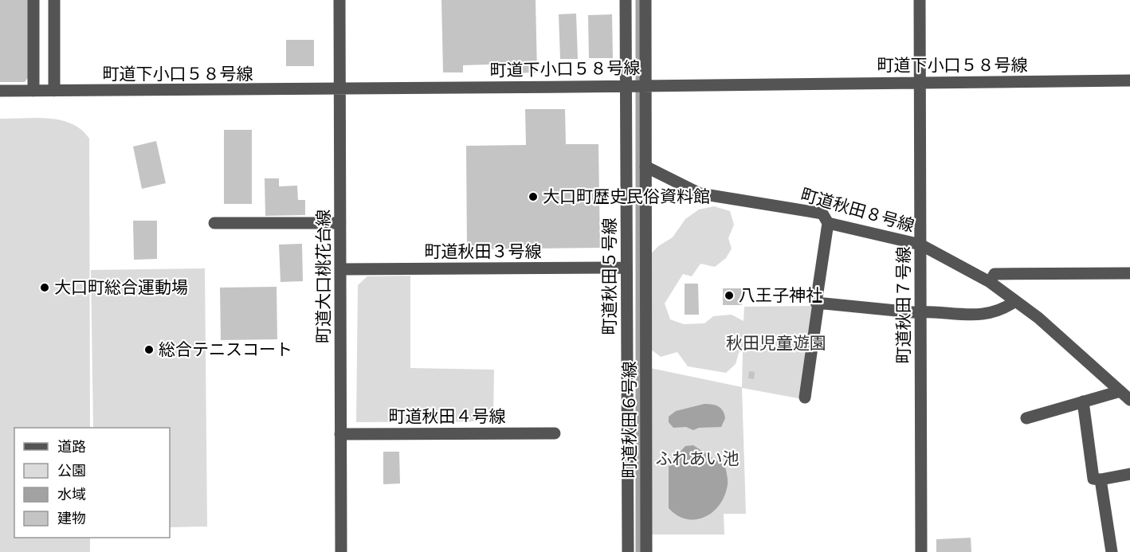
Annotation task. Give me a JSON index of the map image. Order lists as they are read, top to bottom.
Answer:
{
  "streets": {
    "street": [
      "町道下小口５８号線",
      "町道秋田８号線",
      "町道秋田３号線",
      "町道大口桃花台線",
      "町道秋田５号線",
      "町道秋田７号線",
      "町道秋田４号線",
      "町道秋田６号線"
    ]
  },
  "crossings": [
    ["町道下小口５８号線", "町道大口桃花台線"],
    ["町道下小口５８号線", "町道秋田５号線"],
    ["町道下小口５８号線", "町道秋田７号線"],
    ["町道下小口５８号線", "町道秋田６号線"],
    ["町道秋田８号線", "町道秋田７号線"],
    ["町道秋田８号線", "町道秋田６号線"],
    ["町道秋田３号線", "町道大口桃花台線"],
    ["町道秋田３号線", "町道秋田５号線"],
    ["町道大口桃花台線", "町道秋田４号線"]
  ],
  "parks": ["秋田児童遊園", "ふれあい池"],
  "places": [
    "大口町歴史民俗資料館",
    "大口町総合運動場",
    "八王子神社",
    "総合テニスコート"
  ],
  "legend": [
    "道路",
    "公園",
    "水域",
    "建物"
  ]
}
